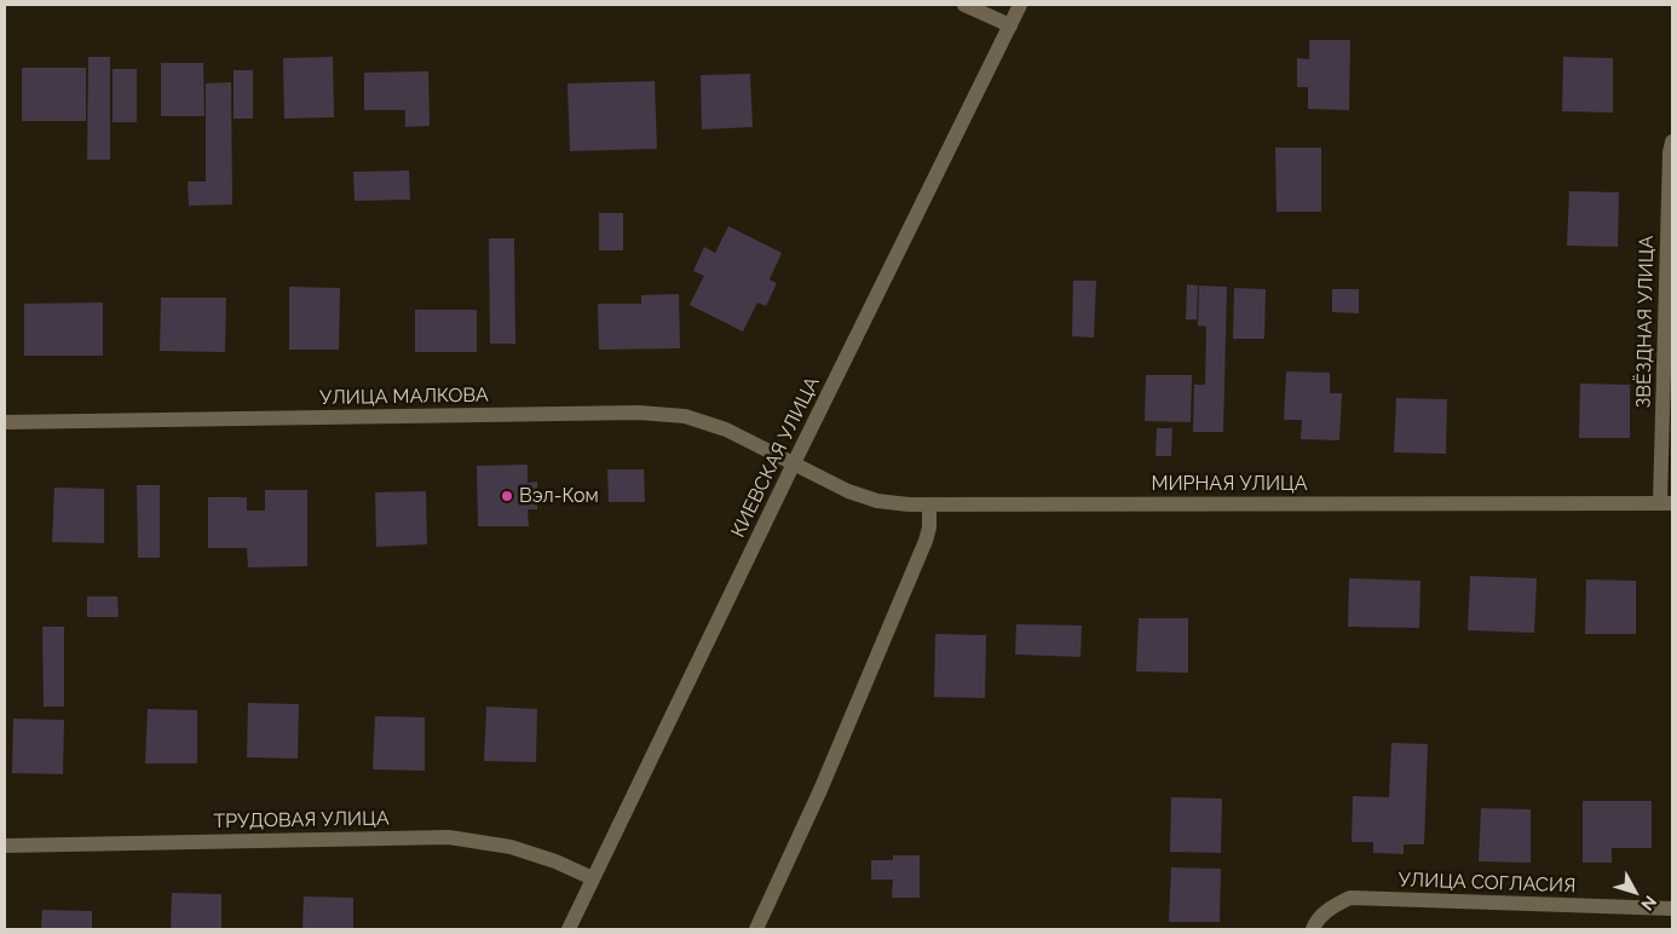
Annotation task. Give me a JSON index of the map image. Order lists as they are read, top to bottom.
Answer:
{
  "streets": {
    "street": [
      "ЗВЁЗДНАЯ УЛИЦА",
      "УЛИЦА МАЛКОВА",
      "КИЕВСКАЯ УЛИЦА",
      "МИРНАЯ УЛИЦА",
      "ТРУДОВАЯ УЛИЦА",
      "УЛИЦА СОГЛАСИЯ"
    ]
  },
  "crossings": [
    ["ЗВЁЗДНАЯ УЛИЦА", "МИРНАЯ УЛИЦА"],
    ["УЛИЦА МАЛКОВА", "КИЕВСКАЯ УЛИЦА"],
    ["УЛИЦА МАЛКОВА", "МИРНАЯ УЛИЦА"],
    ["КИЕВСКАЯ УЛИЦА", "МИРНАЯ УЛИЦА"],
    ["КИЕВСКАЯ УЛИЦА", "ТРУДОВАЯ УЛИЦА"]
  ],
  "places": ["Вэл-Ком"],
  "north": "bottom right"
}
